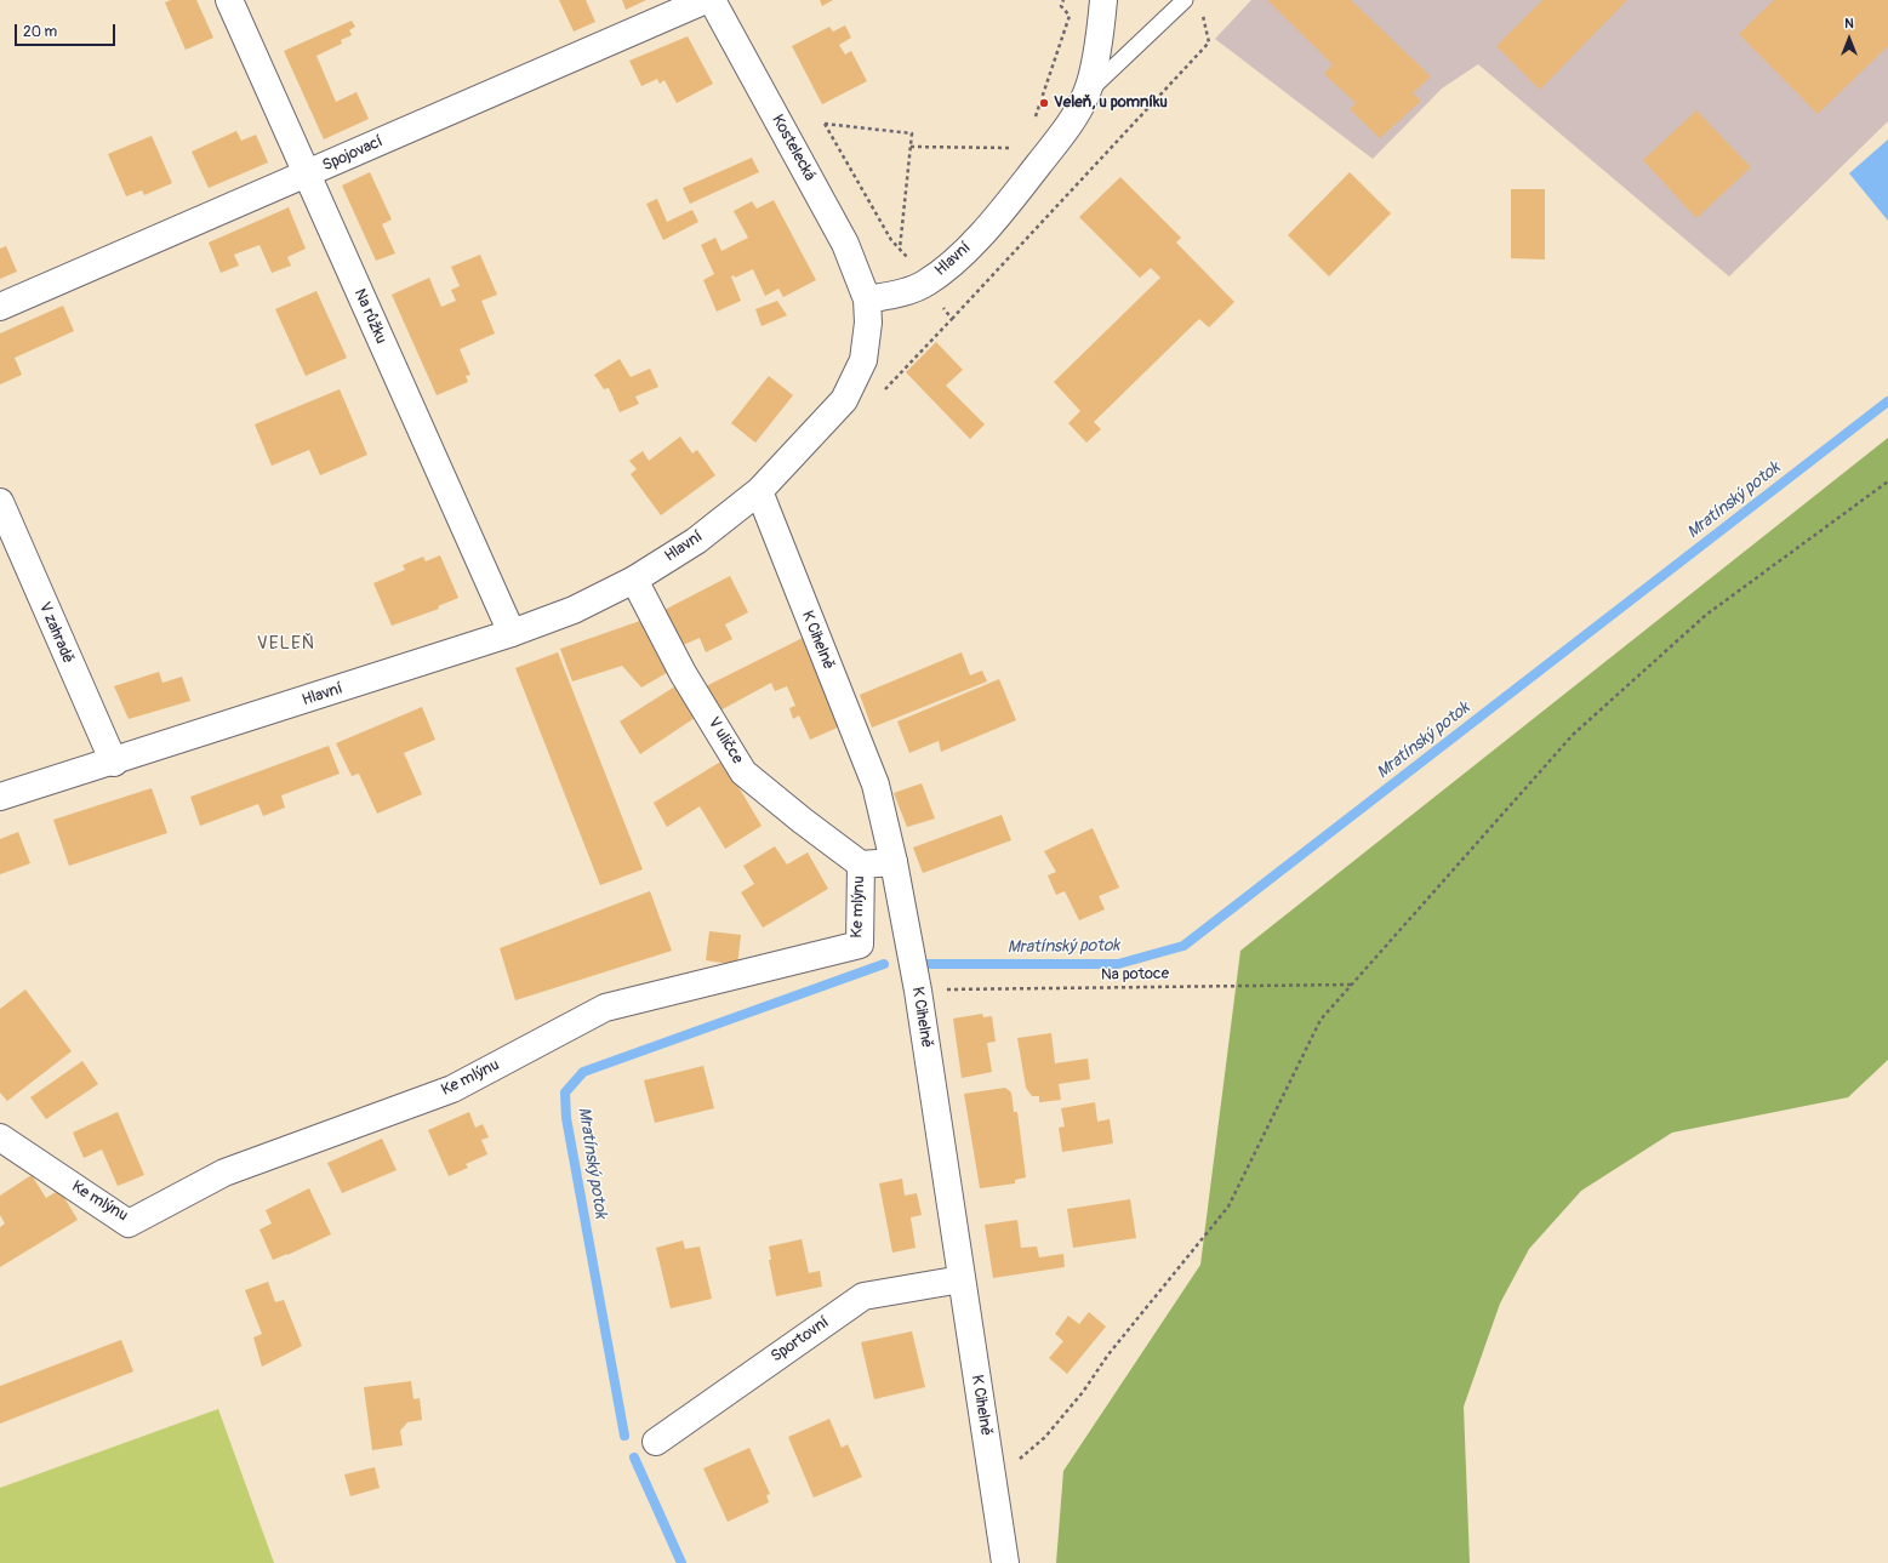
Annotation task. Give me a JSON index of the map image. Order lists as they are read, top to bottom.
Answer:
{
  "streets": {
    "street": [
      "Kostelecká",
      "Spojovací",
      "Hlavní",
      "Na růžku",
      "V zahradě",
      "K Cihelně",
      "V uličce",
      "Ke mlýnu",
      "Sportovní"
    ],
    "path": ["Na potoce"]
  },
  "crossings": [
    ["Kostelecká", "Hlavní"],
    ["Spojovací", "Na růžku"],
    ["Hlavní", "Na růžku"],
    ["Hlavní", "V zahradě"],
    ["Hlavní", "K Cihelně"],
    ["Hlavní", "V uličce"],
    ["K Cihelně", "Ke mlýnu"],
    ["K Cihelně", "Na potoce"],
    ["K Cihelně", "Sportovní"],
    ["V uličce", "Ke mlýnu"]
  ],
  "districts": ["VELEŇ"],
  "water": ["Mratínský potok"],
  "places": ["Veleň, u pomníku"],
  "scale_bar": "20 m",
  "north": "top"
}
